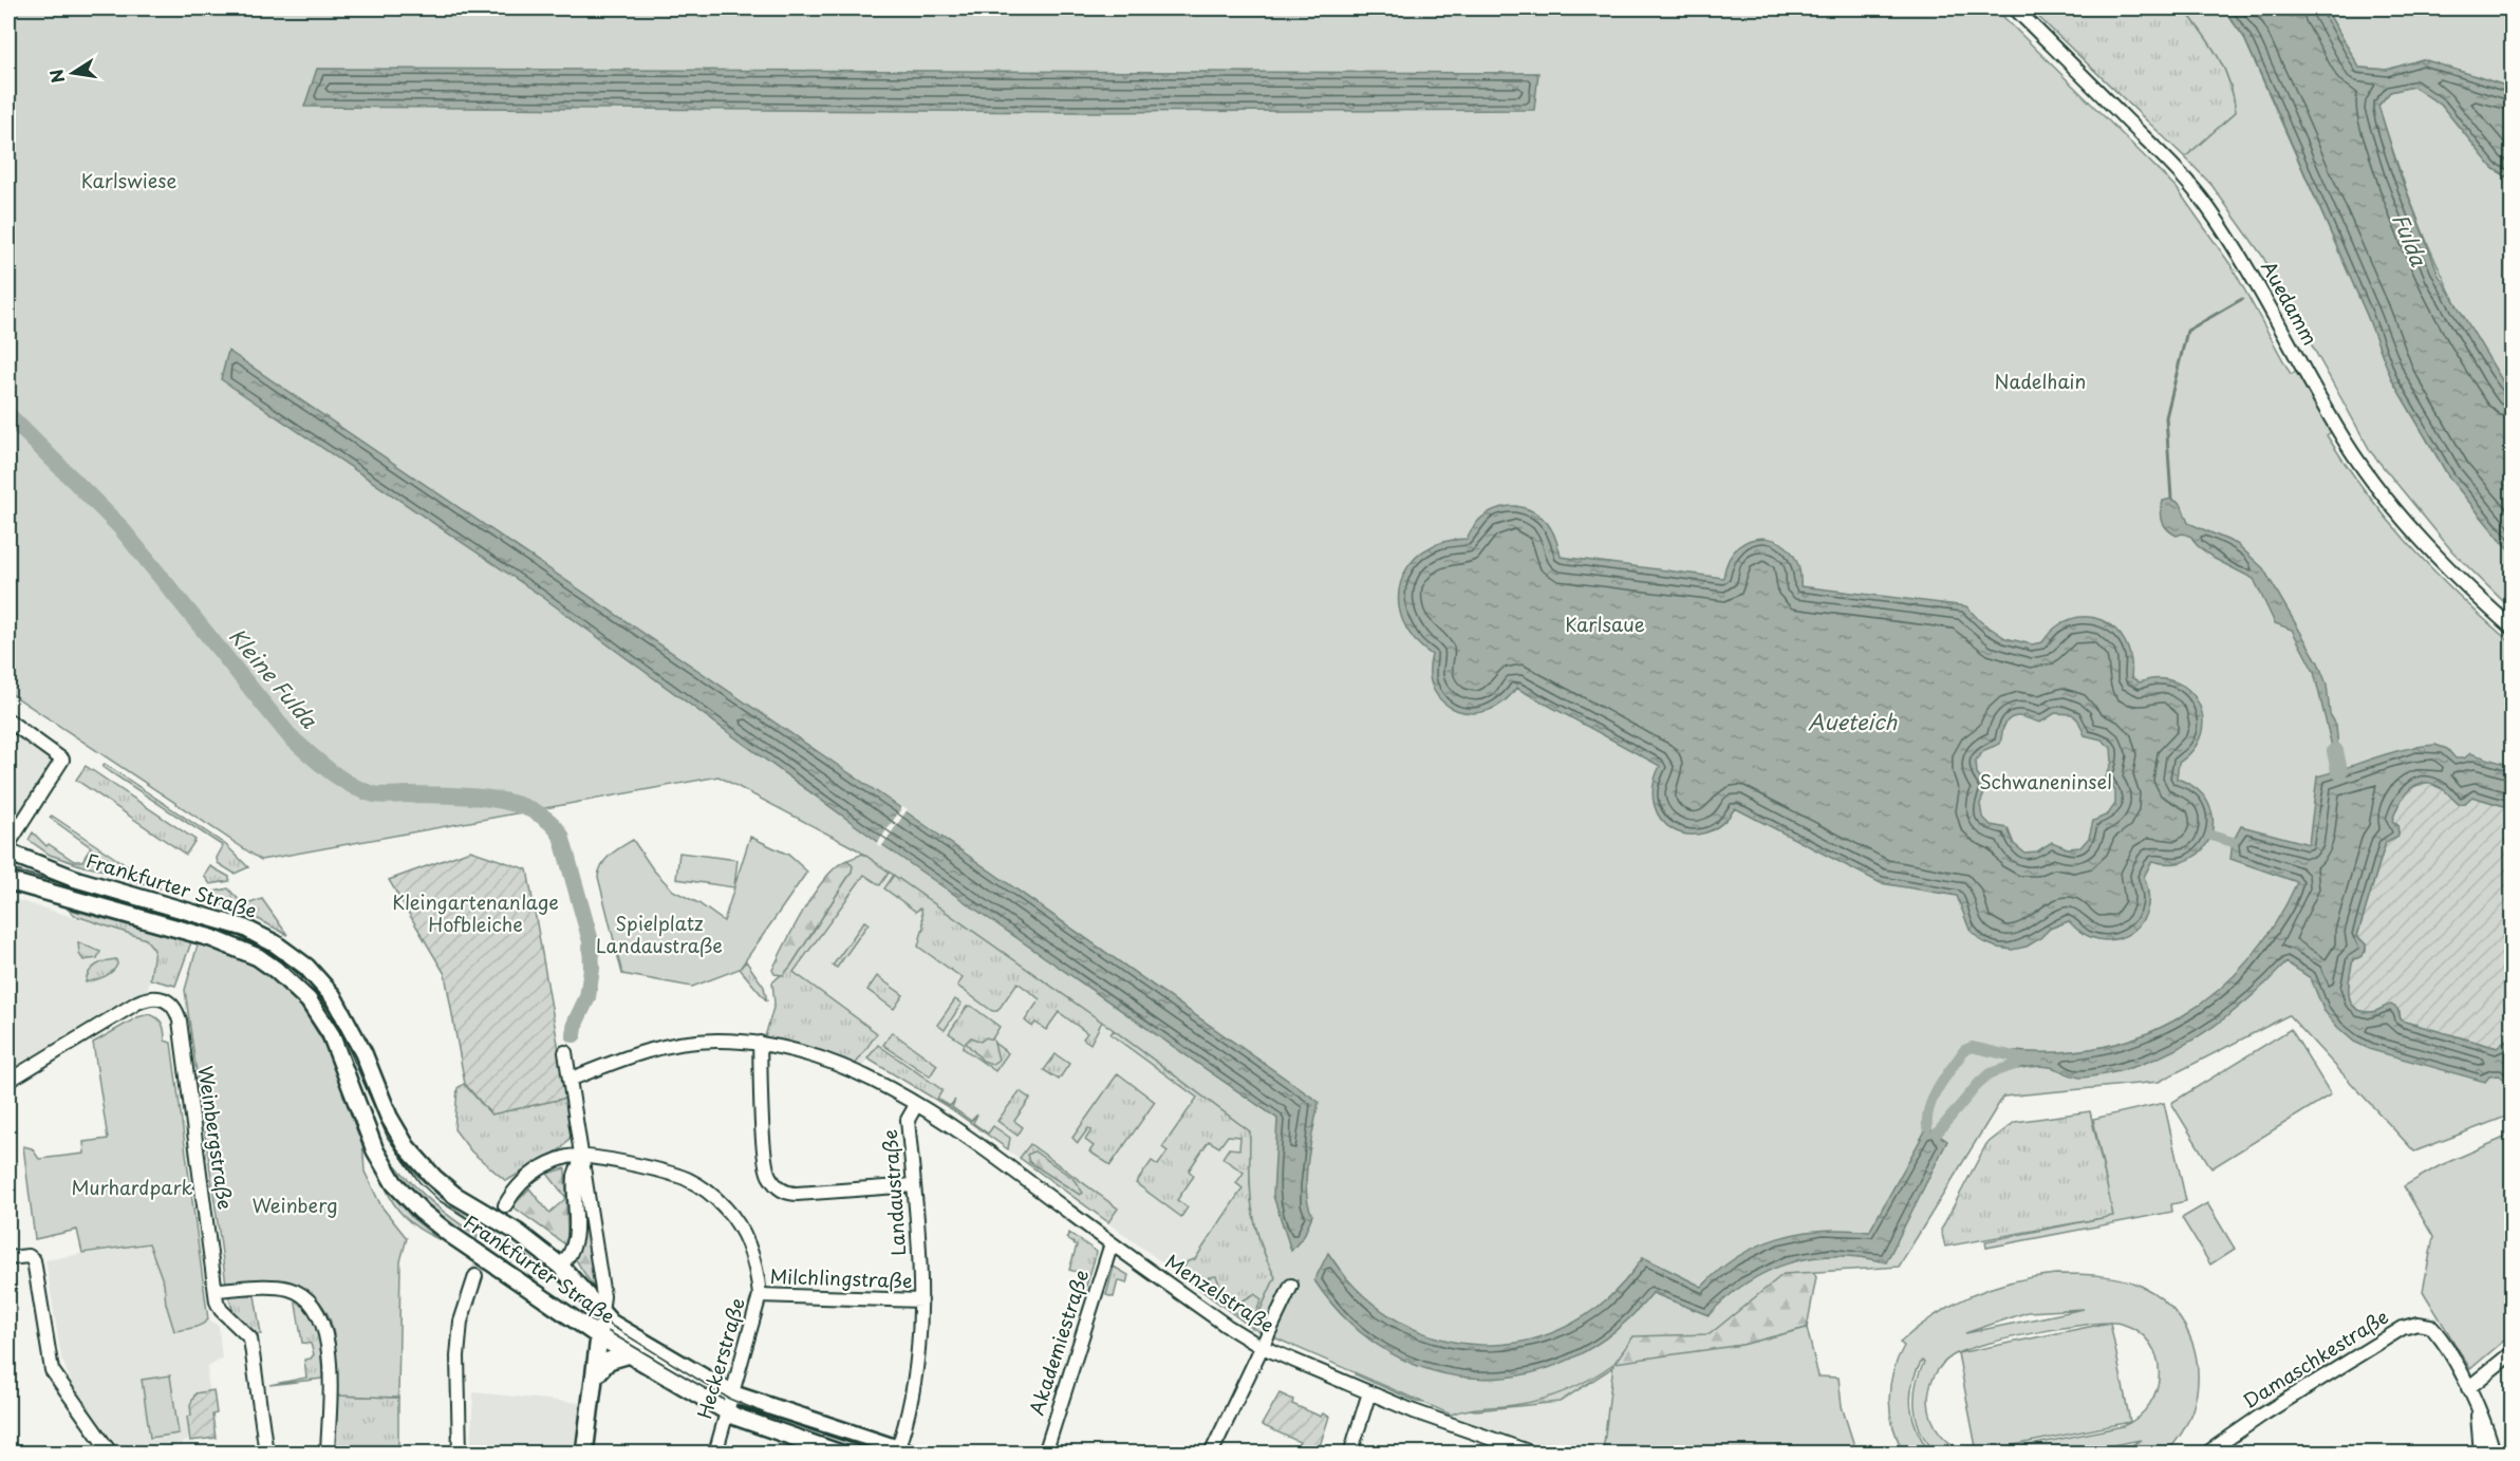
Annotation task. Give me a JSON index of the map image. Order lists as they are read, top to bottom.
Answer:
{
  "streets": {
    "main road": ["Frankfurter Straße"],
    "street": [
      "Auedamm",
      "Weinbergstraße",
      "Landaustraße",
      "Milchlingstraße",
      "Menzelstraße",
      "Akademiestraße",
      "Heckerstraße",
      "Damaschkestraße"
    ]
  },
  "crossings": [
    ["Frankfurter Straße", "Landaustraße"],
    ["Frankfurter Straße", "Heckerstraße"],
    ["Landaustraße", "Milchlingstraße"],
    ["Landaustraße", "Menzelstraße"],
    ["Milchlingstraße", "Heckerstraße"],
    ["Menzelstraße", "Akademiestraße"]
  ],
  "water": ["Fulda", "Kleine Fulda", "Aueteich"],
  "parks": [
    "Karlswiese",
    "Nadelhain",
    "Karlsaue",
    "Schwaneninsel",
    "Kleingartenanlage Hofbleiche",
    "Spielplatz Landaustraße",
    "Murhardpark",
    "Weinberg"
  ],
  "north": "left"
}
